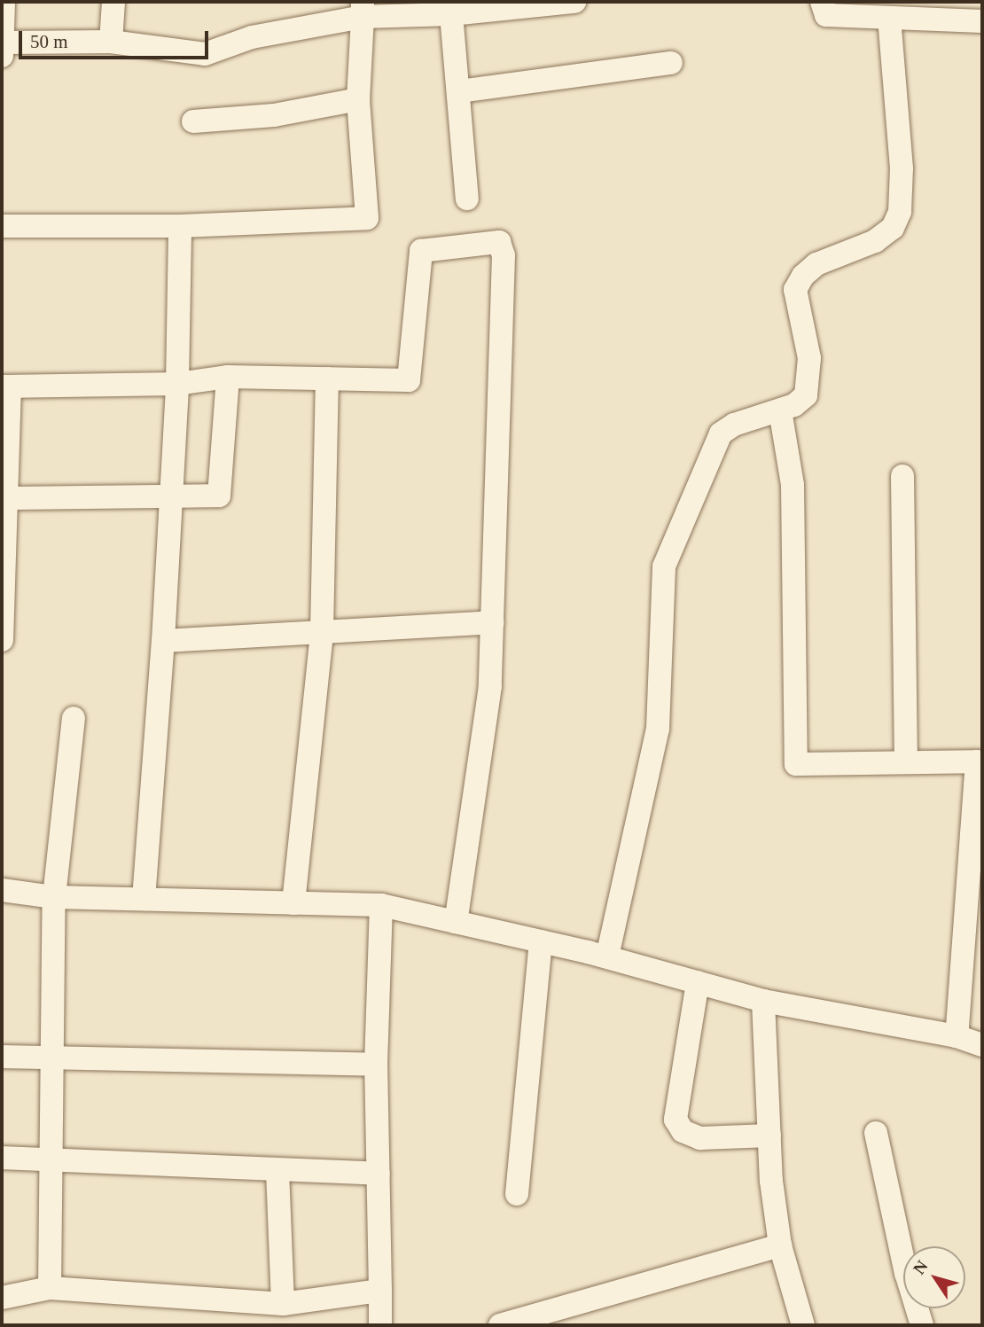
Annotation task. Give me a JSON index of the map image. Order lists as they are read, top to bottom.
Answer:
{
  "scale_bar": "50 m",
  "north": "top left"
}
